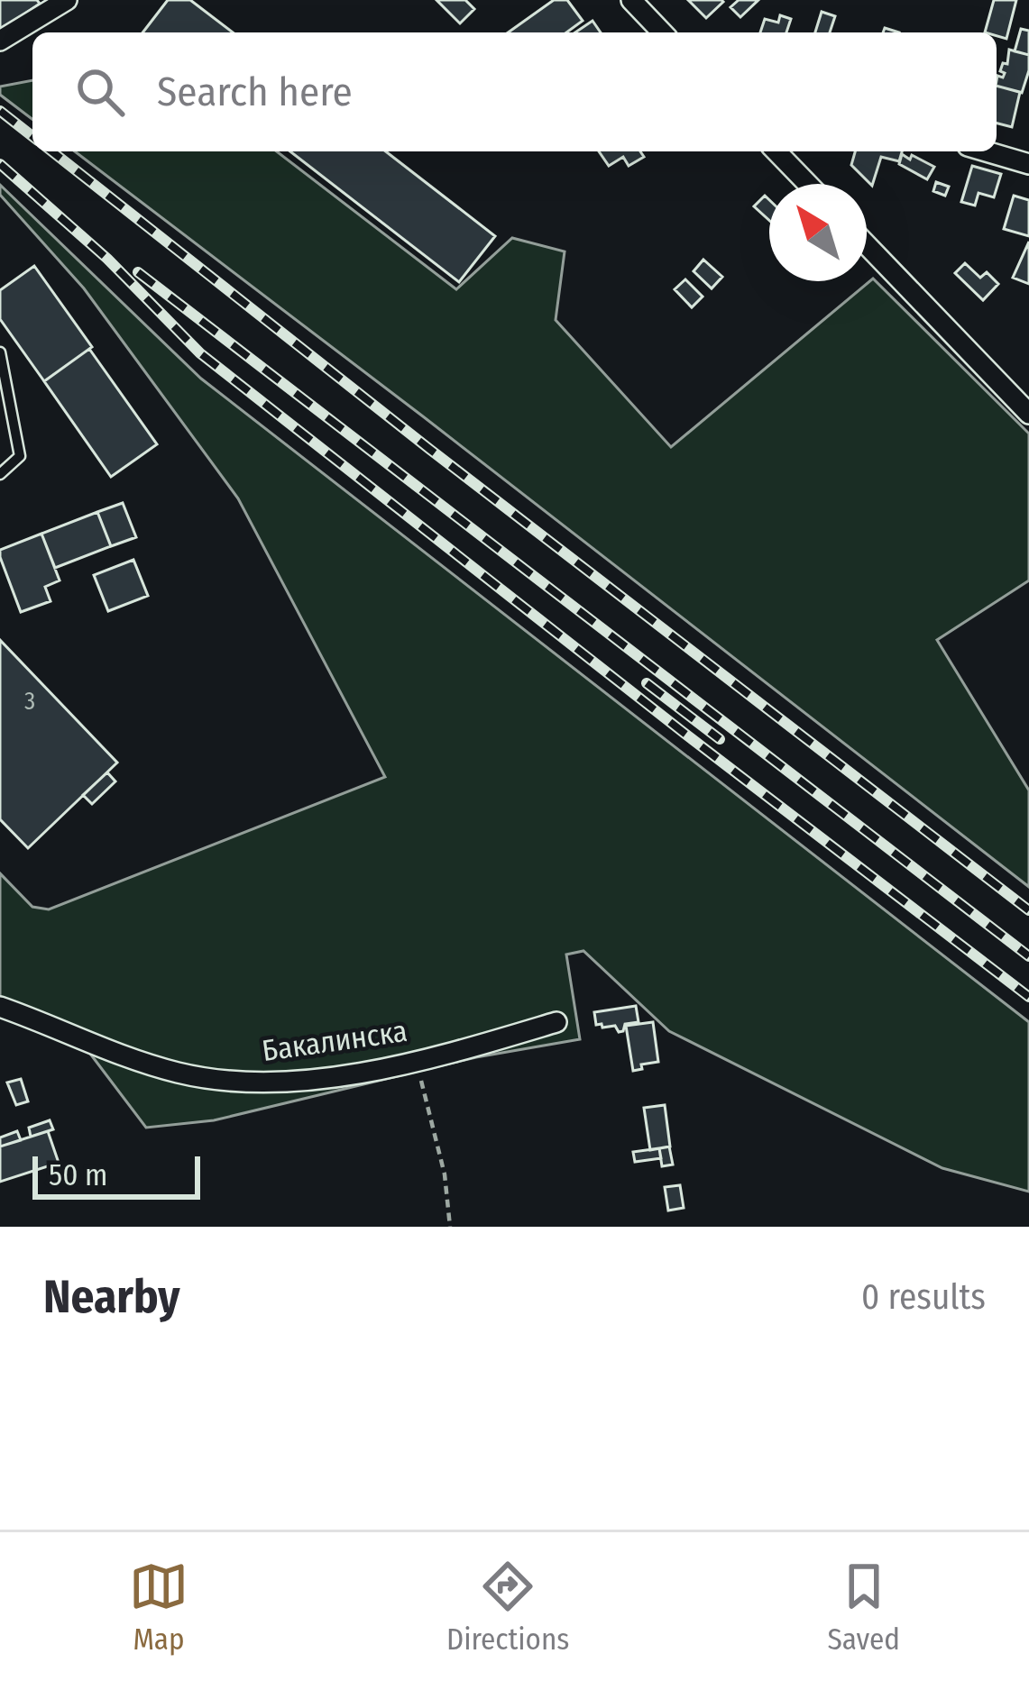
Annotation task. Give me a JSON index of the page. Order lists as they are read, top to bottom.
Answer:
{
  "streets": {
    "street": ["Бакалинска"]
  },
  "house_numbers": ["3"],
  "scale_bar": "50 m",
  "north": "top left",
  "page": {
    "search": "Search here",
    "scale": "50 m",
    "heading": ["Nearby", "0 results"],
    "nav": ["Map", "Directions", "Saved"]
  }
}
